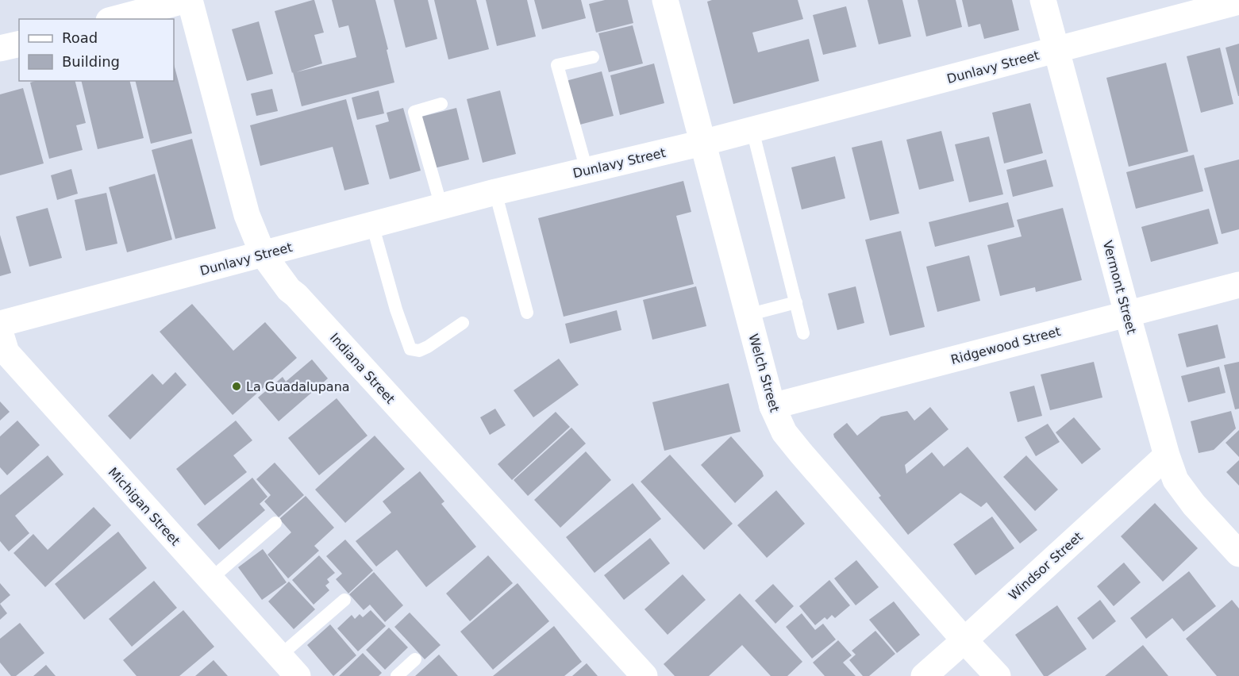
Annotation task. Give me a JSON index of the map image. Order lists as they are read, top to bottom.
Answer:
{
  "streets": {
    "street": [
      "Dunlavy Street",
      "Vermont Street",
      "Ridgewood Street",
      "Indiana Street",
      "Welch Street",
      "Michigan Street",
      "Windsor Street"
    ]
  },
  "crossings": [
    ["Dunlavy Street", "Vermont Street"],
    ["Dunlavy Street", "Indiana Street"],
    ["Dunlavy Street", "Welch Street"],
    ["Vermont Street", "Ridgewood Street"],
    ["Vermont Street", "Windsor Street"],
    ["Ridgewood Street", "Welch Street"],
    ["Welch Street", "Windsor Street"]
  ],
  "places": ["La Guadalupana"],
  "legend": ["Road", "Building"]
}
